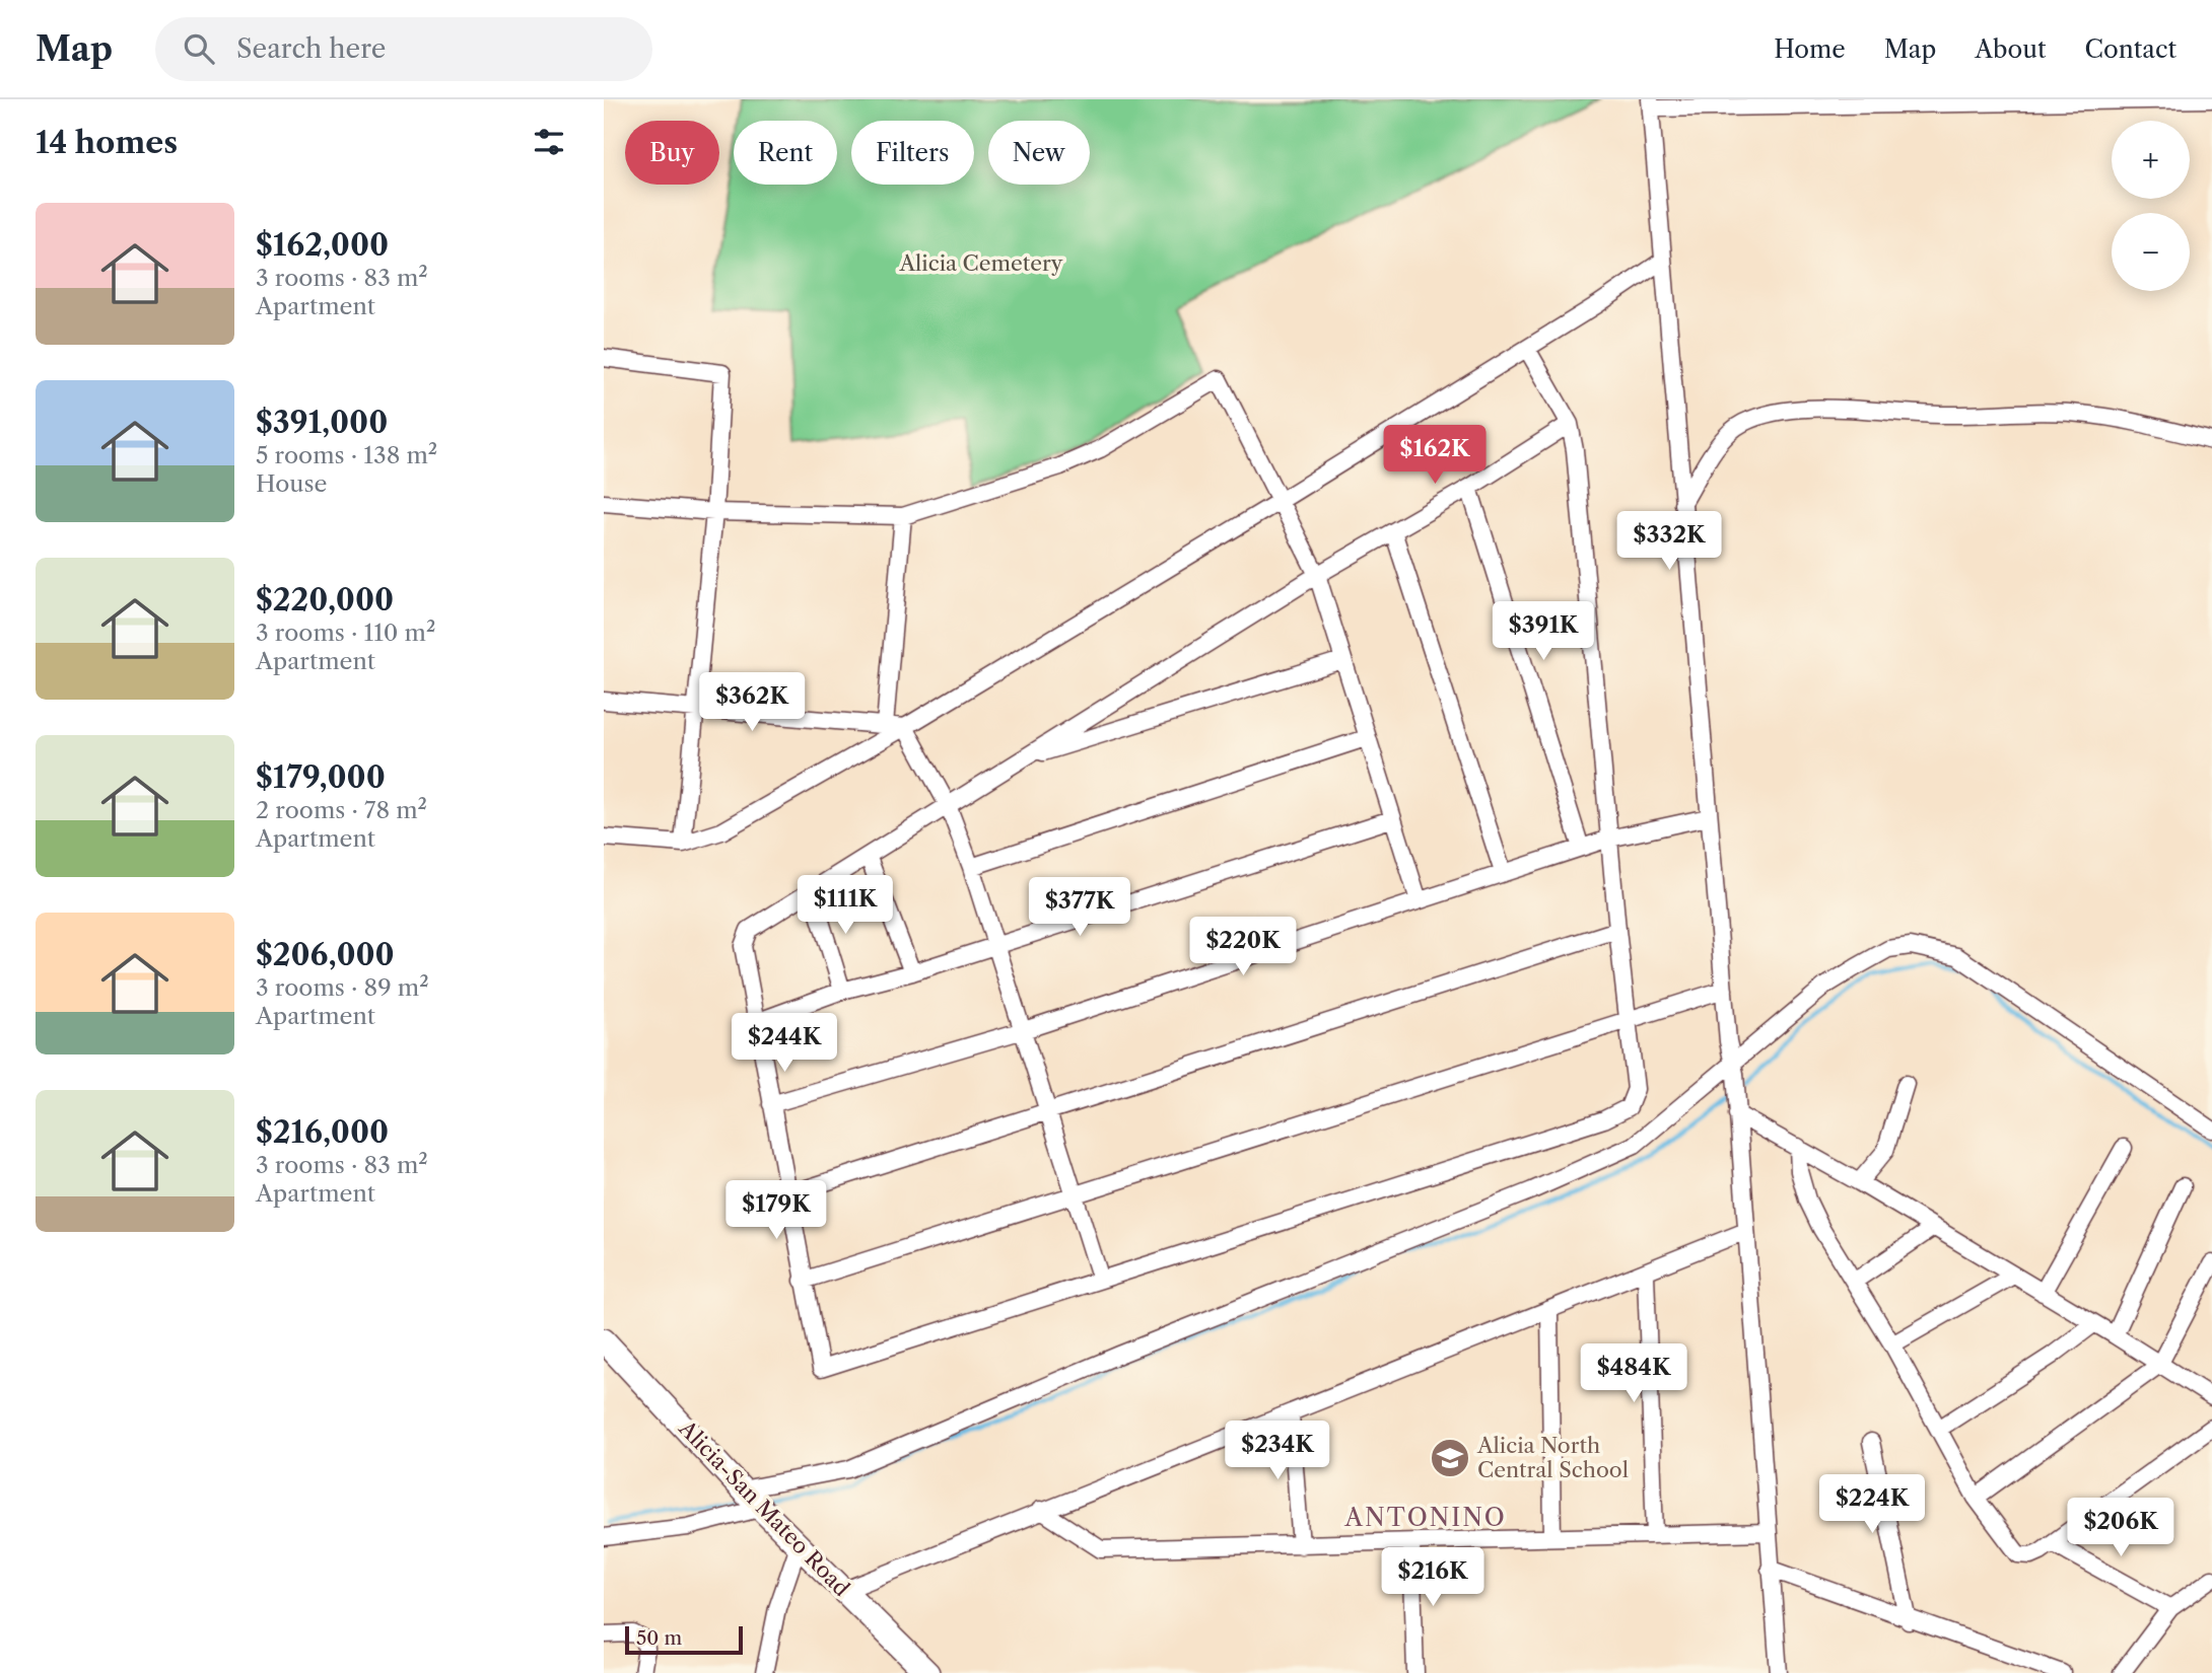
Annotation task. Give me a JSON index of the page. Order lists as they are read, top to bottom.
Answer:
{
  "streets": {
    "main road": ["Alicia-San Mateo Road"]
  },
  "districts": ["ANTONINO"],
  "parks": ["Alicia Cemetery"],
  "places": {
    "school or university": ["Alicia North Central School"]
  },
  "scale_bar": "50 m",
  "page": {
    "header": "Map",
    "search": "Search here",
    "nav": [
      "Home",
      "Map",
      "About",
      "Contact"
    ],
    "heading": "14 homes",
    "map_buttons": ["+", "−"],
    "chip": [
      "Buy",
      "Rent",
      "Filters",
      "New"
    ],
    "list": [
      {
        "name": "$162,000",
        "note": "3 rooms · 83 m² · Apartment"
      },
      {
        "name": "$391,000",
        "note": "5 rooms · 138 m² · House"
      },
      {
        "name": "$220,000",
        "note": "3 rooms · 110 m² · Apartment"
      },
      {
        "name": "$179,000",
        "note": "2 rooms · 78 m² · Apartment"
      },
      {
        "name": "$206,000",
        "note": "3 rooms · 89 m² · Apartment"
      },
      {
        "name": "$216,000",
        "note": "3 rooms · 83 m² · Apartment"
      }
    ],
    "price": [
      "$162K",
      "$332K",
      "$391K",
      "$362K",
      "$111K",
      "$377K",
      "$220K",
      "$244K",
      "$179K",
      "$484K",
      "$234K",
      "$224K",
      "$206K",
      "$216K"
    ],
    "scale": "50 m"
  }
}
